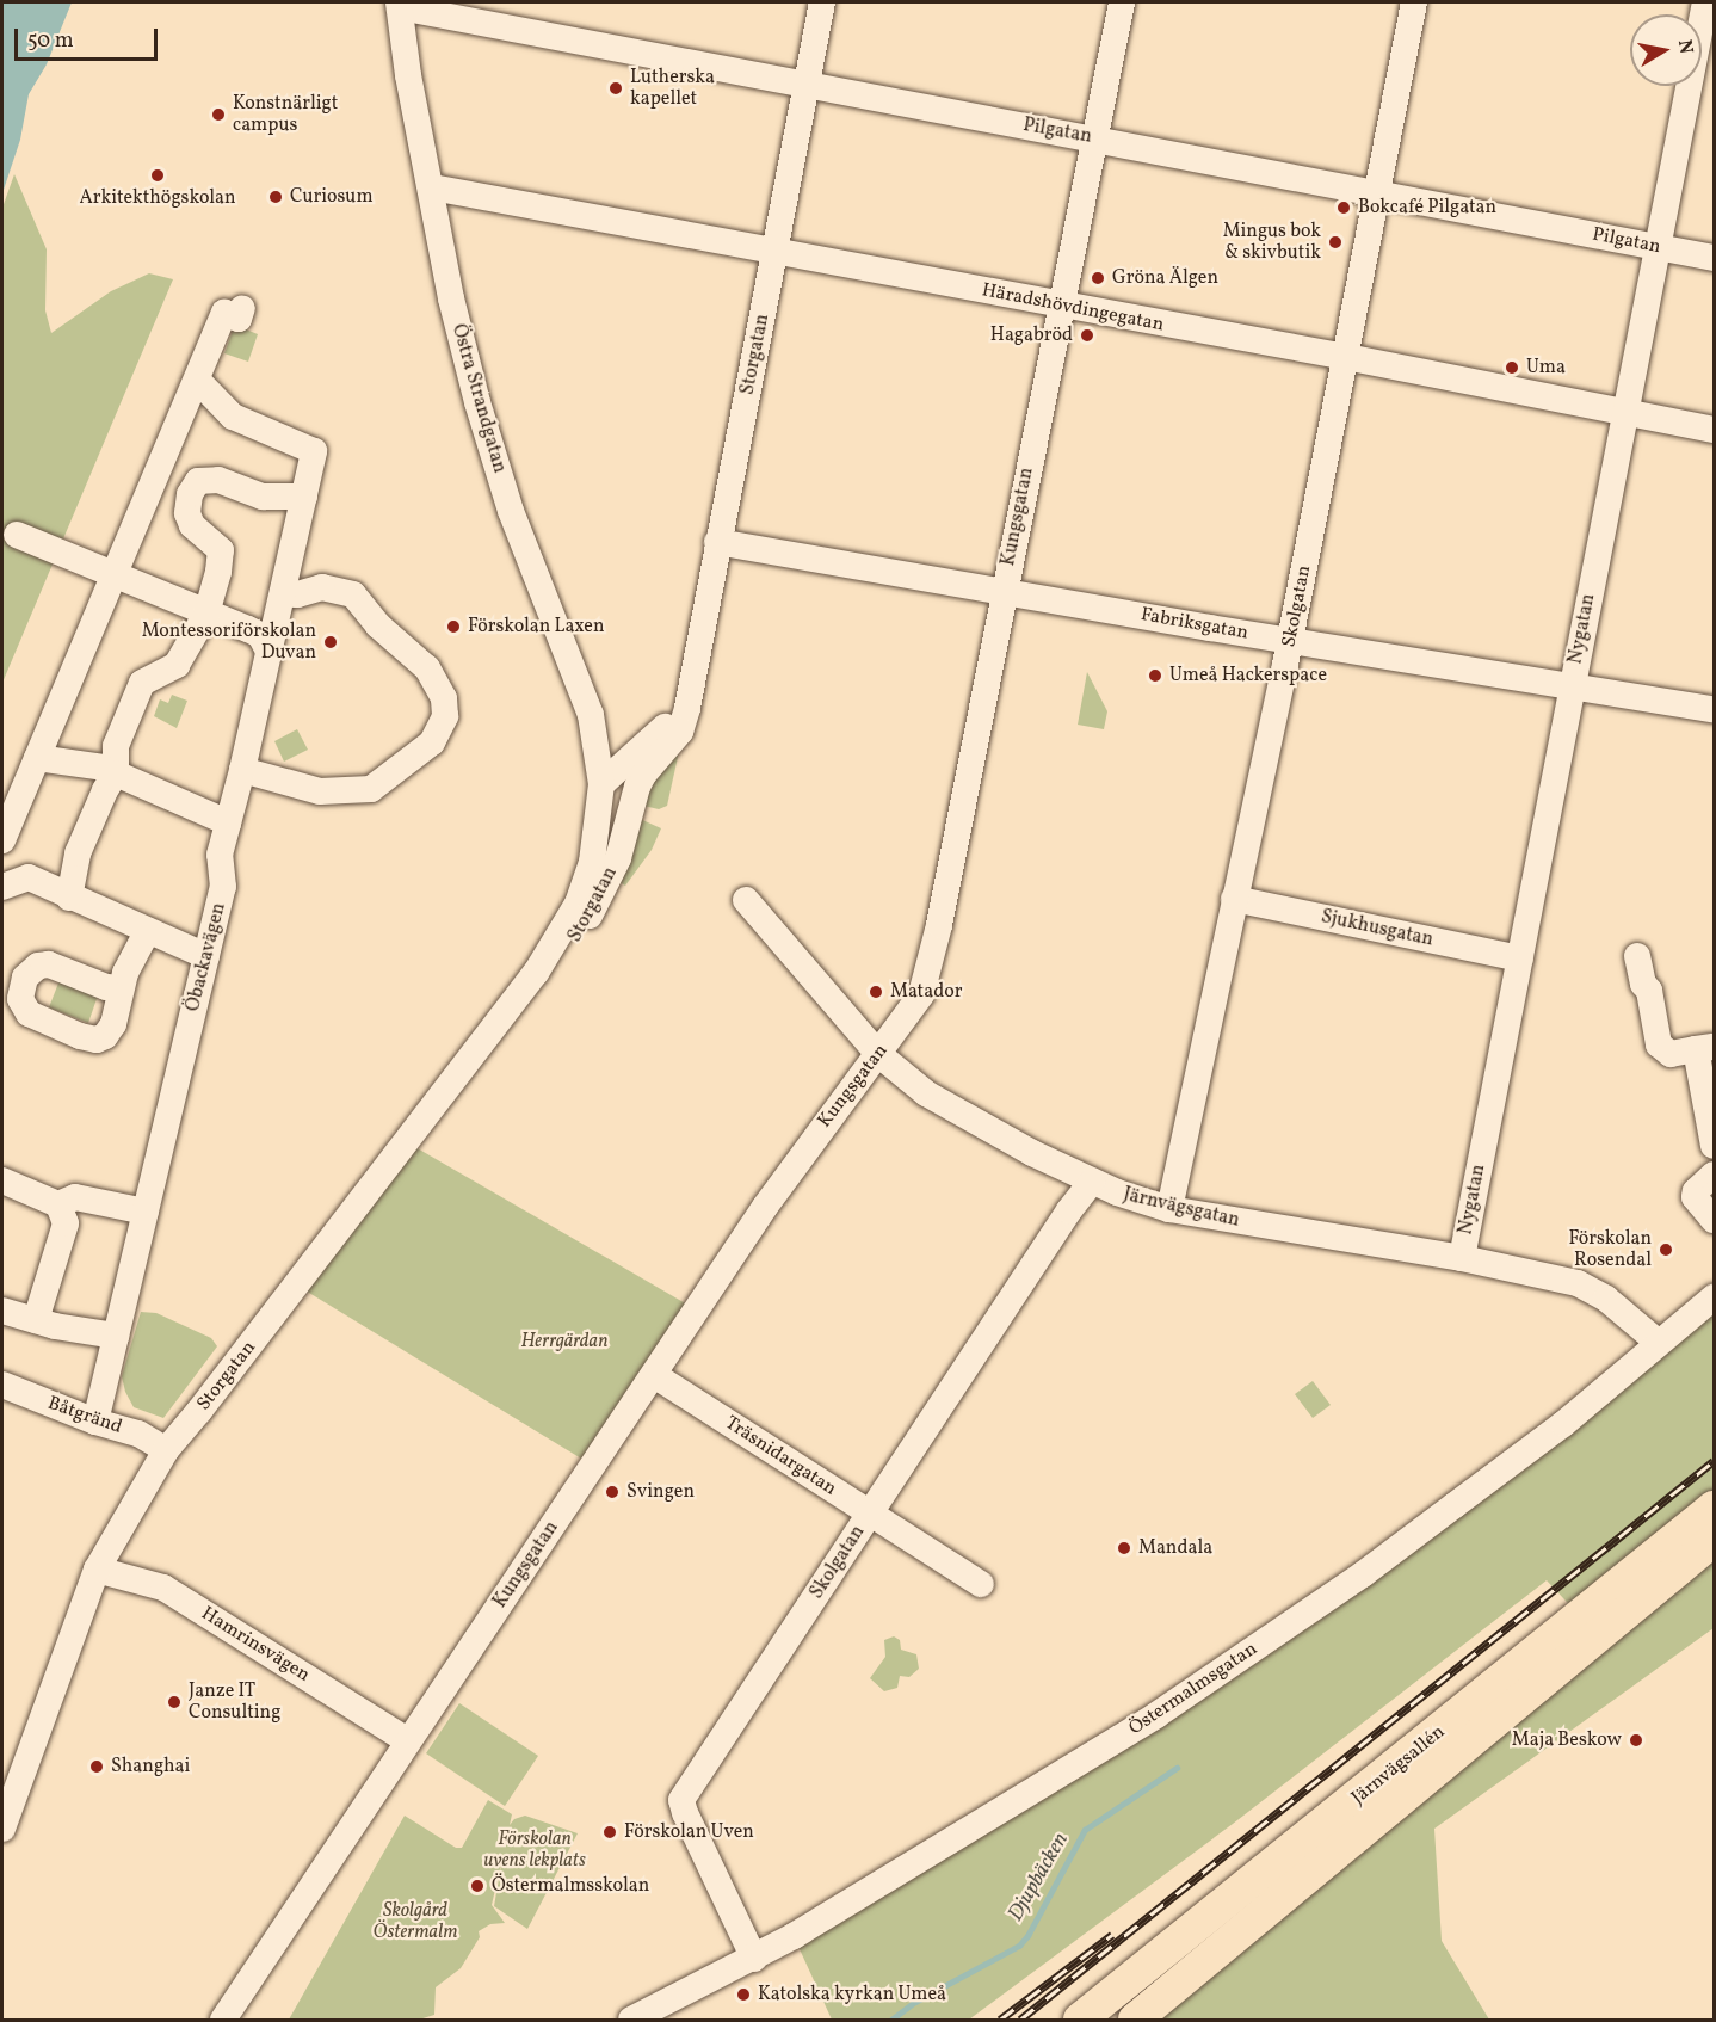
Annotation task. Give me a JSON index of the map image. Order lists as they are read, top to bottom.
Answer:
{
  "streets": {
    "main road": ["Järnvägsallén"],
    "street": [
      "Pilgatan",
      "Häradshövdingegatan",
      "Storgatan",
      "Östra Strandgatan",
      "Kungsgatan",
      "Skolgatan",
      "Fabriksgatan",
      "Nygatan",
      "Sjukhusgatan",
      "Öbackavägen",
      "Järnvägsgatan",
      "Båtgränd",
      "Träsnidargatan",
      "Hamrinsvägen",
      "Östermalmsgatan"
    ]
  },
  "crossings": [
    ["Pilgatan", "Storgatan"],
    ["Pilgatan", "Östra Strandgatan"],
    ["Pilgatan", "Kungsgatan"],
    ["Pilgatan", "Skolgatan"],
    ["Pilgatan", "Nygatan"],
    ["Häradshövdingegatan", "Storgatan"],
    ["Häradshövdingegatan", "Östra Strandgatan"],
    ["Häradshövdingegatan", "Kungsgatan"],
    ["Häradshövdingegatan", "Skolgatan"],
    ["Häradshövdingegatan", "Nygatan"],
    ["Storgatan", "Östra Strandgatan"],
    ["Storgatan", "Fabriksgatan"],
    ["Storgatan", "Båtgränd"],
    ["Storgatan", "Hamrinsvägen"],
    ["Kungsgatan", "Fabriksgatan"],
    ["Kungsgatan", "Järnvägsgatan"],
    ["Kungsgatan", "Träsnidargatan"],
    ["Kungsgatan", "Hamrinsvägen"],
    ["Skolgatan", "Fabriksgatan"],
    ["Skolgatan", "Sjukhusgatan"],
    ["Skolgatan", "Järnvägsgatan"],
    ["Skolgatan", "Träsnidargatan"],
    ["Skolgatan", "Östermalmsgatan"],
    ["Fabriksgatan", "Nygatan"],
    ["Nygatan", "Sjukhusgatan"],
    ["Nygatan", "Järnvägsgatan"],
    ["Öbackavägen", "Båtgränd"],
    ["Järnvägsgatan", "Östermalmsgatan"]
  ],
  "water": ["Djupbäcken"],
  "parks": ["Herrgärdan", "Förskolan uvens lekplats", "Skolgård Östermalm"],
  "places": [
    "Lutherska kapellet",
    "Konstnärligt campus",
    "Arkitekthögskolan",
    "Curiosum",
    "Bokcafé Pilgatan",
    "Mingus bok & skivbutik",
    "Gröna Älgen",
    "Hagabröd",
    "Uma",
    "Förskolan Laxen",
    "Montessoriförskolan Duvan",
    "Umeå Hackerspace",
    "Matador",
    "Förskolan Rosendal",
    "Svingen",
    "Mandala",
    "Janze IT Consulting",
    "Maja Beskow",
    "Shanghai",
    "Förskolan Uven",
    "Östermalmsskolan",
    "Katolska kyrkan Umeå"
  ],
  "scale_bar": "50 m",
  "north": "right"
}
